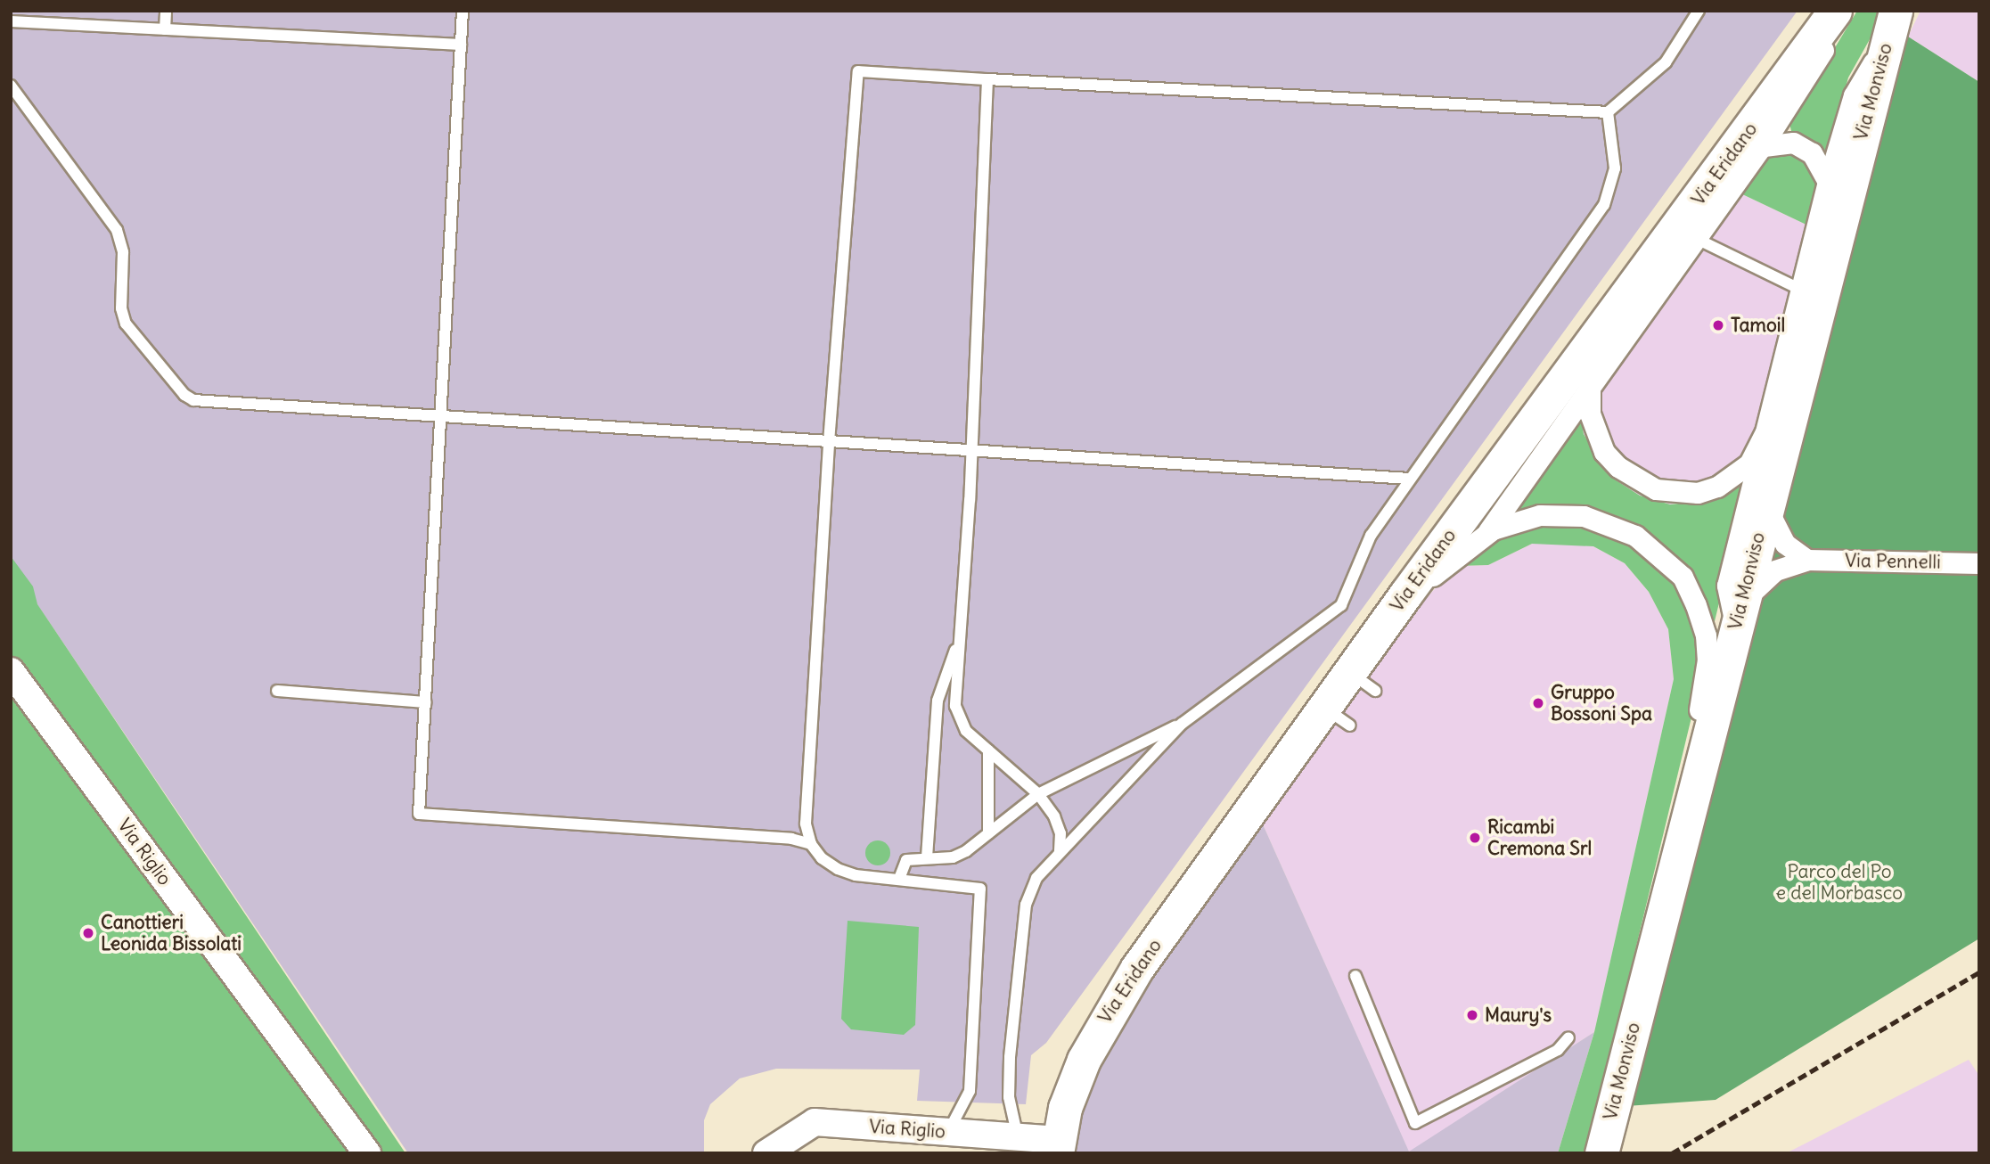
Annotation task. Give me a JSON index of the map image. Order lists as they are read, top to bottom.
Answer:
{
  "streets": {
    "main road": ["Via Monviso", "Via Eridano"],
    "street": ["Via Pennelli", "Via Riglio"]
  },
  "crossings": [
    ["Via Monviso", "Via Pennelli"],
    ["Via Eridano", "Via Riglio"]
  ],
  "parks": ["Parco del Po e del Morbasco"],
  "places": [
    "Tamoil",
    "Gruppo Bossoni Spa",
    "Ricambi Cremona Srl",
    "Canottieri Leonida Bissolati",
    "Maury's"
  ]
}
